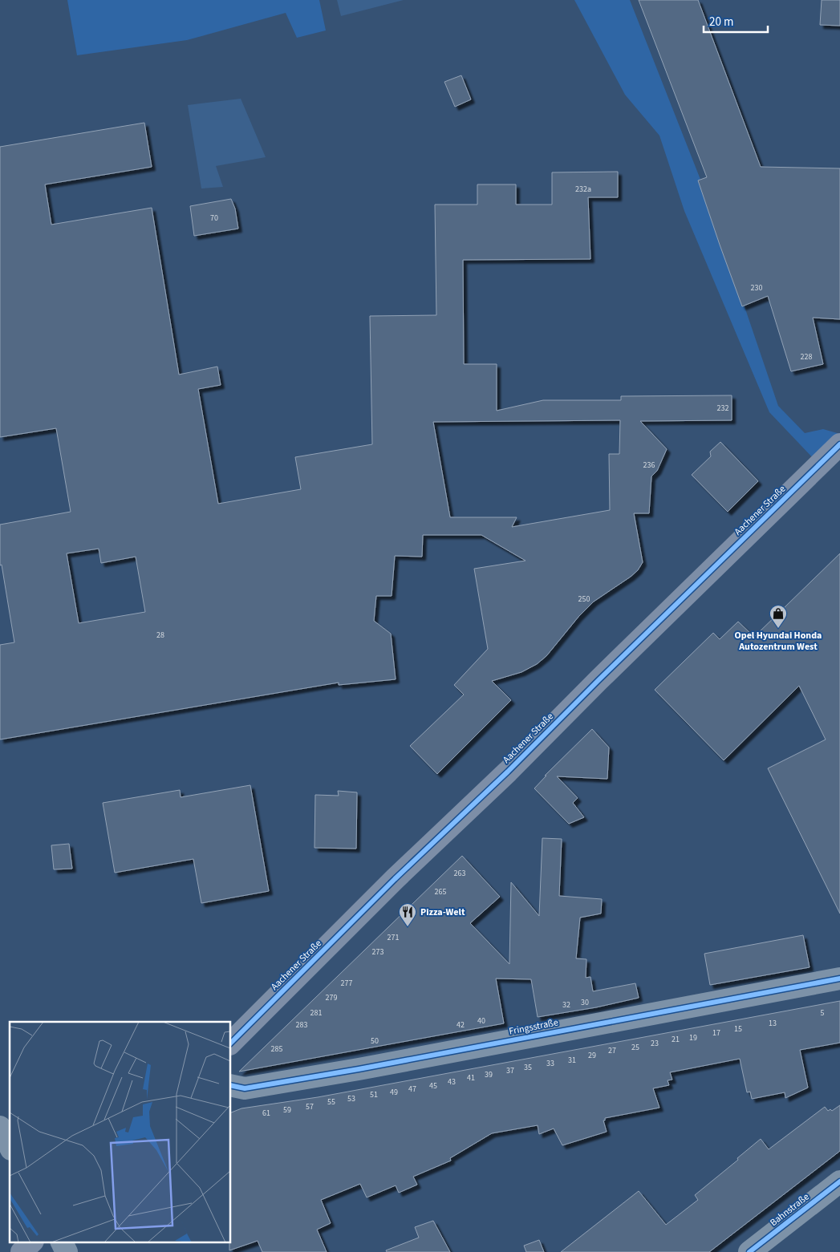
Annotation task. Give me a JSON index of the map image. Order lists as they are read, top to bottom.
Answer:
{
  "streets": {
    "main road": ["Aachener Straße"],
    "street": ["Fringsstraße", "Bahnstraße"]
  },
  "places": {
    "shop": ["Opel Hyundai Honda Autozentrum West"],
    "restaurant": ["Pizza-Welt"]
  },
  "house_numbers": [
    "232a",
    "70",
    "230",
    "228",
    "232",
    "236",
    "250",
    "28",
    "263",
    "265",
    "271",
    "273",
    "277",
    "279",
    "30",
    "32",
    "281",
    "5",
    "40",
    "13",
    "283",
    "42",
    "15",
    "17",
    "19",
    "21",
    "50",
    "23",
    "25",
    "285",
    "27",
    "29",
    "31",
    "33",
    "35",
    "37",
    "39",
    "41",
    "43",
    "45",
    "47",
    "49",
    "51",
    "53",
    "55",
    "57",
    "59",
    "61"
  ],
  "scale_bar": "20 m"
}
